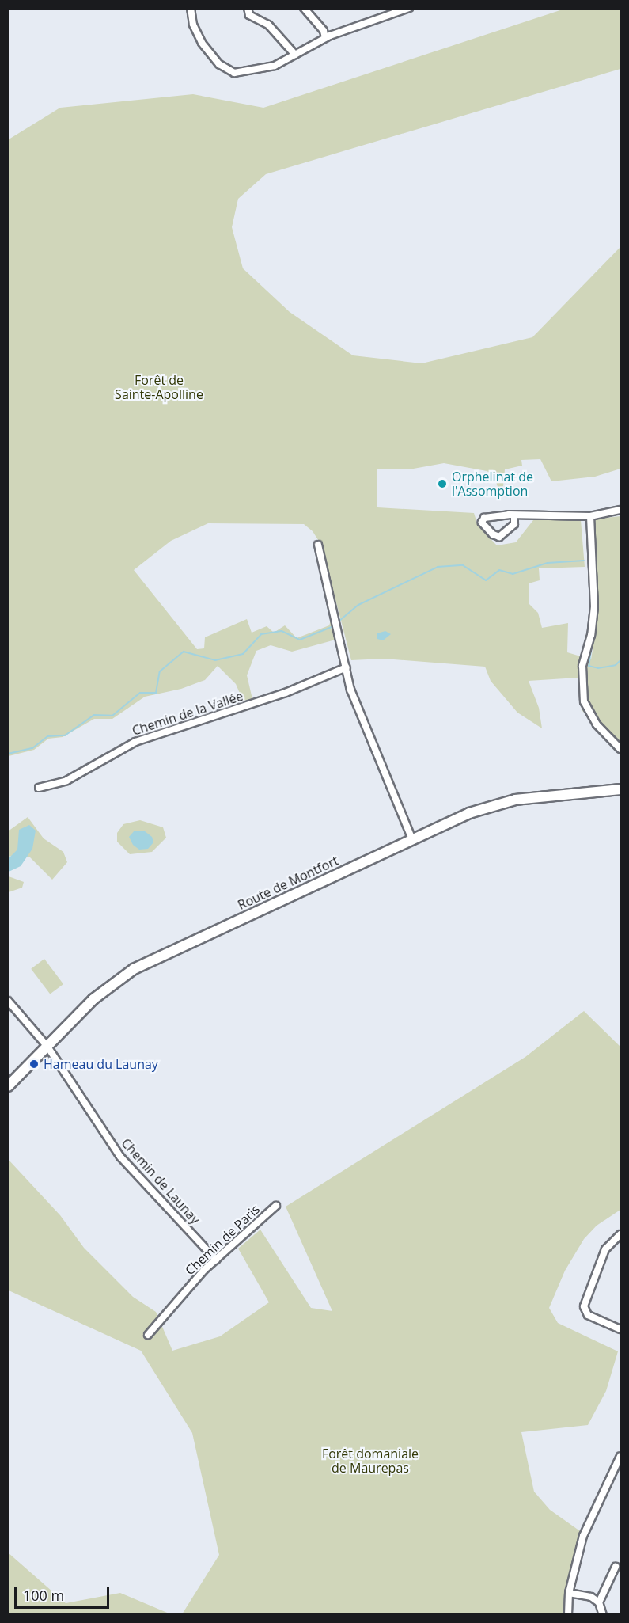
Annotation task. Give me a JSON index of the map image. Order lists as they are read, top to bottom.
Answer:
{
  "streets": {
    "street": [
      "Chemin de la Vallée",
      "Route de Montfort",
      "Chemin de Launay",
      "Chemin de Paris"
    ]
  },
  "crossings": [
    ["Route de Montfort", "Chemin de Launay"],
    ["Chemin de Launay", "Chemin de Paris"]
  ],
  "parks": ["Forêt de Sainte-Apolline", "Forêt domaniale de Maurepas"],
  "places": ["Orphelinat de l'Assomption", "Hameau du Launay"],
  "scale_bar": "100 m"
}
